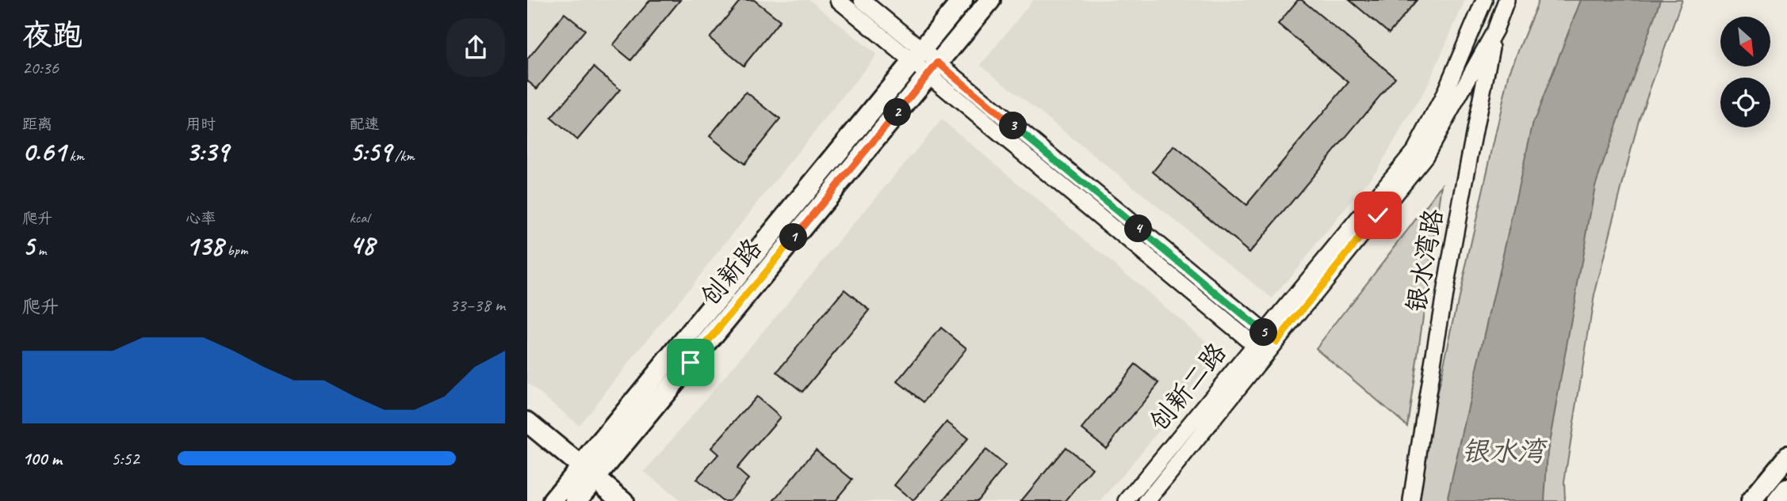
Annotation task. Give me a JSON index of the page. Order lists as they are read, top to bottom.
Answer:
{
  "streets": {
    "main road": ["创新路"],
    "street": ["银水湾路", "创新二路"]
  },
  "crossings": [
    ["银水湾路", "创新二路"]
  ],
  "water": ["银水湾"],
  "north": "bottom right",
  "page": {
    "heading": ["夜跑", "20:36"],
    "stats": [
      ["距离", "0.61 km"],
      ["用时", "3:39"],
      ["配速", "5:59 /km"],
      ["爬升", "5 m"],
      ["心率", "138 bpm"],
      ["kcal", "48"]
    ],
    "pins": [
      "2",
      "3",
      "4",
      "1",
      "5"
    ],
    "chart": ["爬升", "33–38 m"],
    "list": [
      {
        "name": "100 m",
        "note": "5:52"
      }
    ]
  }
}
